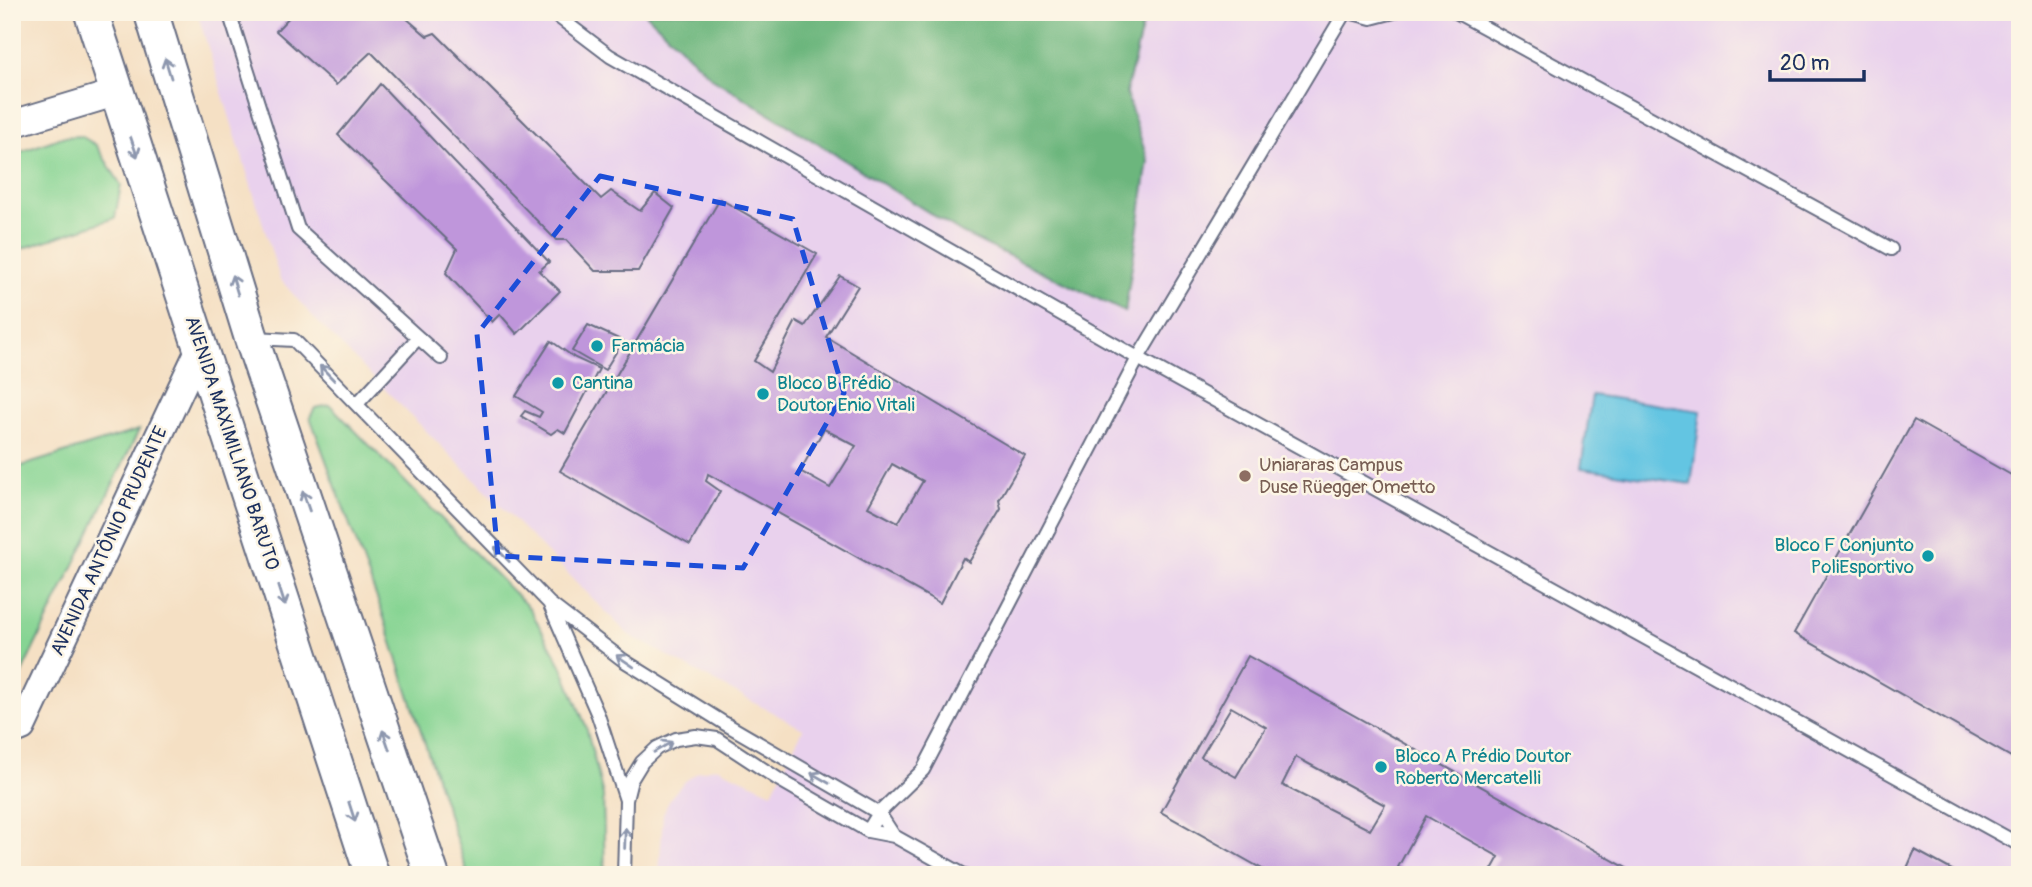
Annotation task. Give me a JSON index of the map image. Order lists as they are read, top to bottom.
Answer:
{
  "streets": {
    "street": ["AVENIDA MAXIMILIANO BARUTO", "AVENIDA ANTÔNIO PRUDENTE"]
  },
  "crossings": [
    ["AVENIDA MAXIMILIANO BARUTO", "AVENIDA ANTÔNIO PRUDENTE"]
  ],
  "places": [
    "Farmácia",
    "Cantina",
    "Bloco B Prédio Doutor Enio Vitali",
    "Uniararas Campus Duse Rüegger Ometto",
    "Bloco F Conjunto PoliEsportivo",
    "Bloco A Prédio Doutor Roberto Mercatelli"
  ],
  "scale_bar": "20 m"
}
